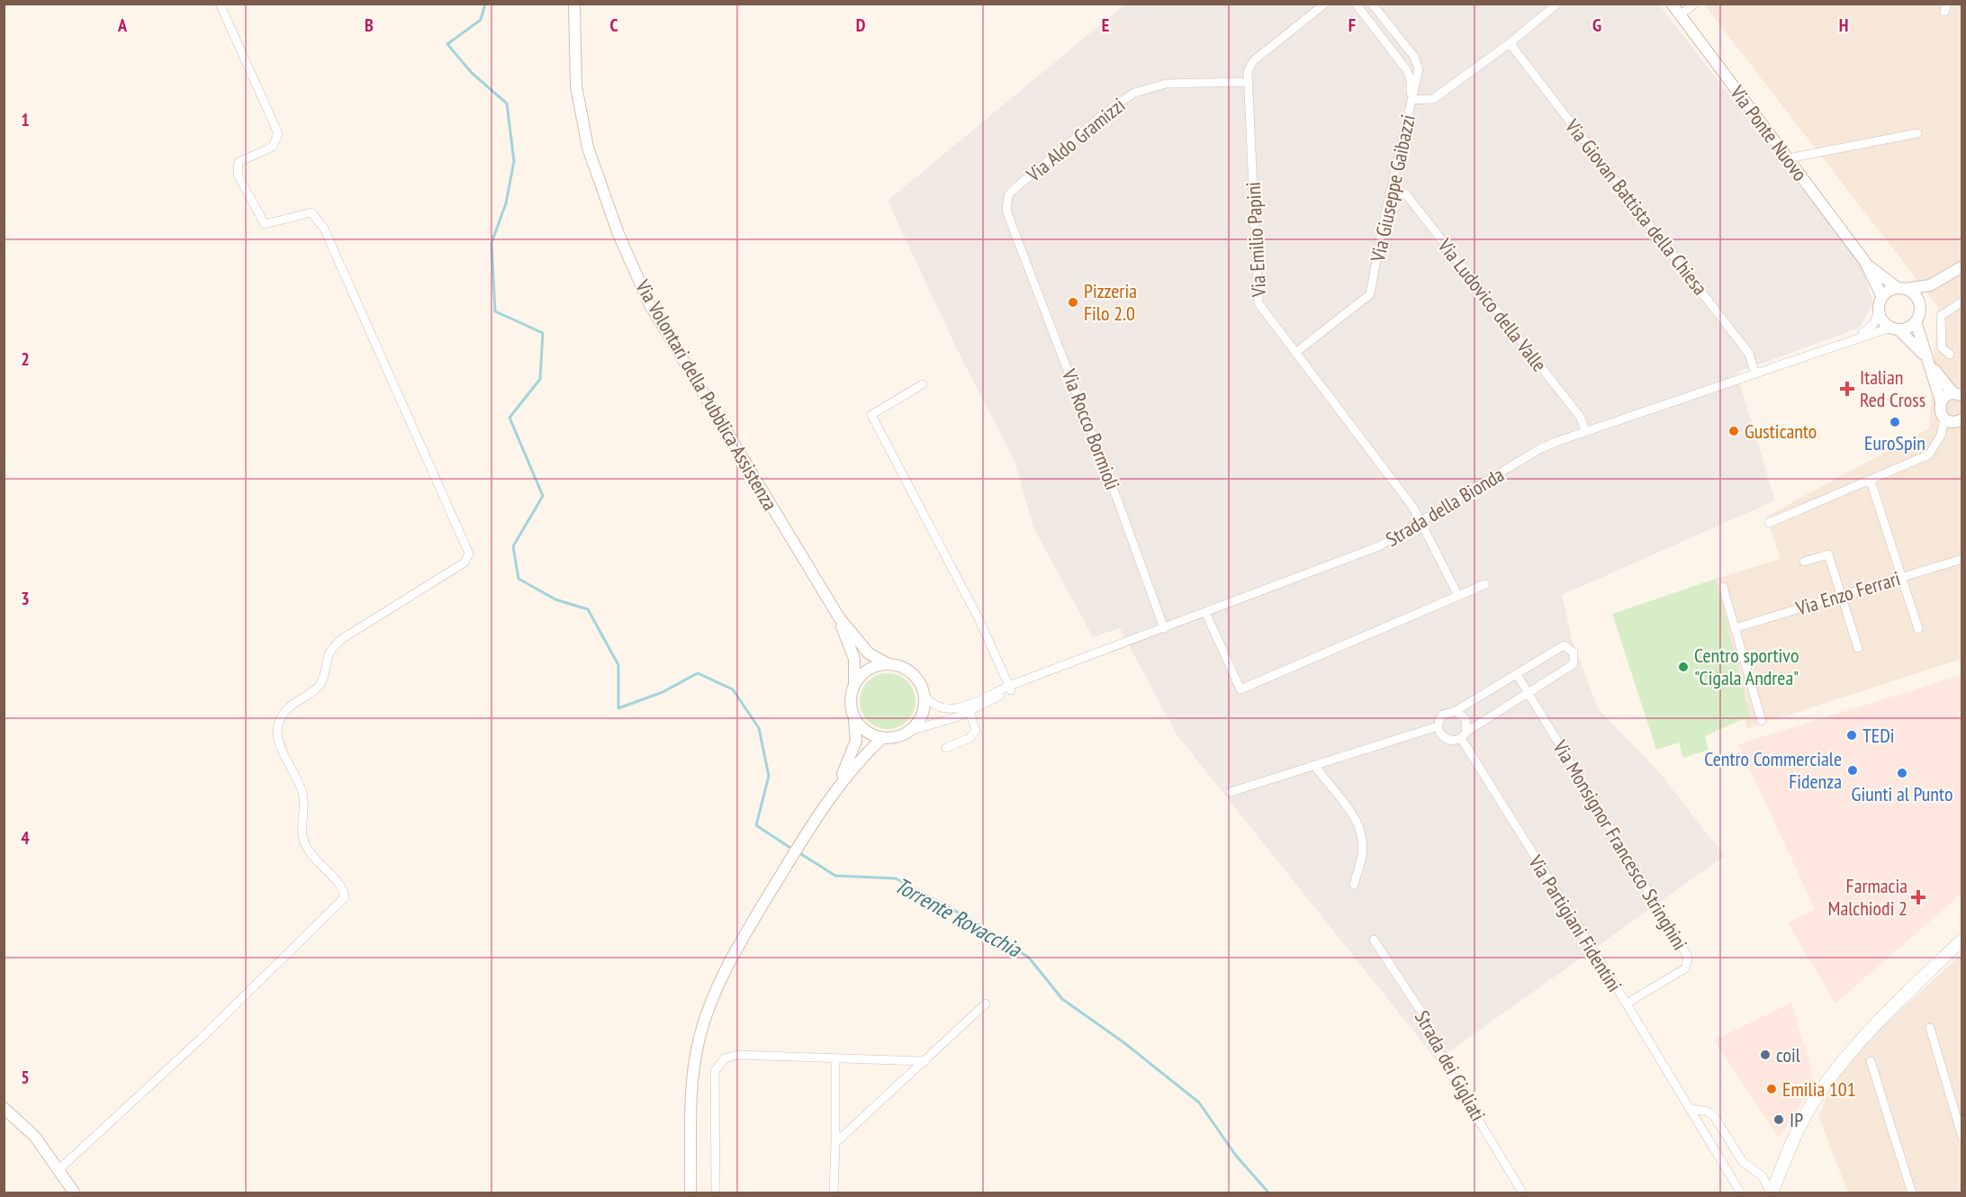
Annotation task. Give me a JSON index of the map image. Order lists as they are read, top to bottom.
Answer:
{
  "streets": {
    "street": [
      "Via Ponte Nuovo",
      "Via Aldo Gramizzi",
      "Via Giuseppe Gaibazzi",
      "Via Giovan Battista della Chiesa",
      "Via Emilio Papini",
      "Via Ludovico della Valle",
      "Via Volontari della Pubblica Assistenza",
      "Via Rocco Bormioli",
      "Strada della Bionda",
      "Via Enzo Ferrari",
      "Via Monsignor Francesco Stringhini",
      "Via Partigiani Fidentini",
      "Strada dei Gigliati"
    ]
  },
  "crossings": [
    ["Via Ponte Nuovo", "Strada della Bionda"],
    ["Via Aldo Gramizzi", "Via Emilio Papini"],
    ["Via Aldo Gramizzi", "Via Rocco Bormioli"],
    ["Via Giuseppe Gaibazzi", "Via Giovan Battista della Chiesa"],
    ["Via Giuseppe Gaibazzi", "Via Emilio Papini"],
    ["Via Giuseppe Gaibazzi", "Via Ludovico della Valle"],
    ["Via Giovan Battista della Chiesa", "Strada della Bionda"],
    ["Via Emilio Papini", "Strada della Bionda"],
    ["Via Ludovico della Valle", "Strada della Bionda"],
    ["Via Volontari della Pubblica Assistenza", "Strada della Bionda"],
    ["Via Rocco Bormioli", "Strada della Bionda"],
    ["Via Monsignor Francesco Stringhini", "Via Partigiani Fidentini"]
  ],
  "water": ["Torrente Rovacchia"],
  "places": {
    "other": [
      "Pizzeria Filo 2.0",
      "EuroSpin",
      "Gusticanto",
      "Centro sportivo \"Cigala Andrea\"",
      "TEDi",
      "Centro Commerciale Fidenza",
      "Giunti al Punto",
      "coil",
      "Emilia 101",
      "IP"
    ],
    "health": ["Italian Red Cross", "Farmacia Malchiodi 2"]
  },
  "grid": {
    "columns": [
      "A",
      "B",
      "C",
      "D",
      "E",
      "F",
      "G",
      "H"
    ],
    "rows": [
      "1",
      "2",
      "3",
      "4",
      "5"
    ]
  }
}
